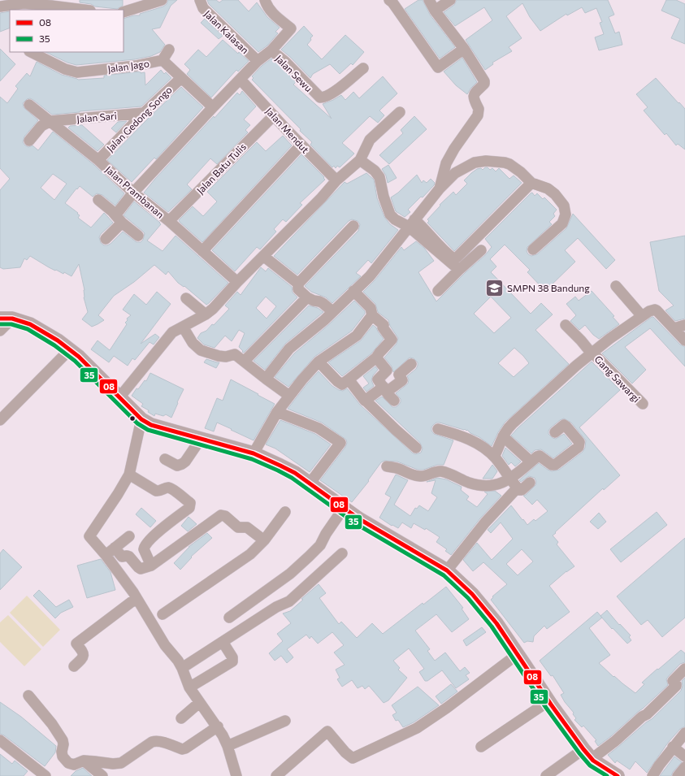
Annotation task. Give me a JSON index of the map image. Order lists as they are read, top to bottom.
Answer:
{
  "streets": {
    "street": [
      "Jalan Kalasan",
      "Jalan Jago",
      "Jalan Sewu",
      "Jalan Sari",
      "Jalan Gedong Songo",
      "Jalan Mendut",
      "Jalan Batu Tulis",
      "Jalan Prambanan",
      "Gang Sawargi"
    ]
  },
  "crossings": [
    ["Jalan Kalasan", "Jalan Sewu"],
    ["Jalan Jago", "Jalan Sewu"],
    ["Jalan Jago", "Jalan Gedong Songo"],
    ["Jalan Sewu", "Jalan Mendut"],
    ["Jalan Sewu", "Jalan Prambanan"],
    ["Jalan Sari", "Jalan Gedong Songo"],
    ["Jalan Sari", "Jalan Prambanan"],
    ["Jalan Gedong Songo", "Jalan Prambanan"],
    ["Jalan Mendut", "Jalan Batu Tulis"],
    ["Jalan Batu Tulis", "Jalan Prambanan"]
  ],
  "places": {
    "school or university": ["SMPN 38 Bandung"]
  },
  "lines": ["transit line 08", "transit line 35"],
  "legend": ["08", "35"]
}
